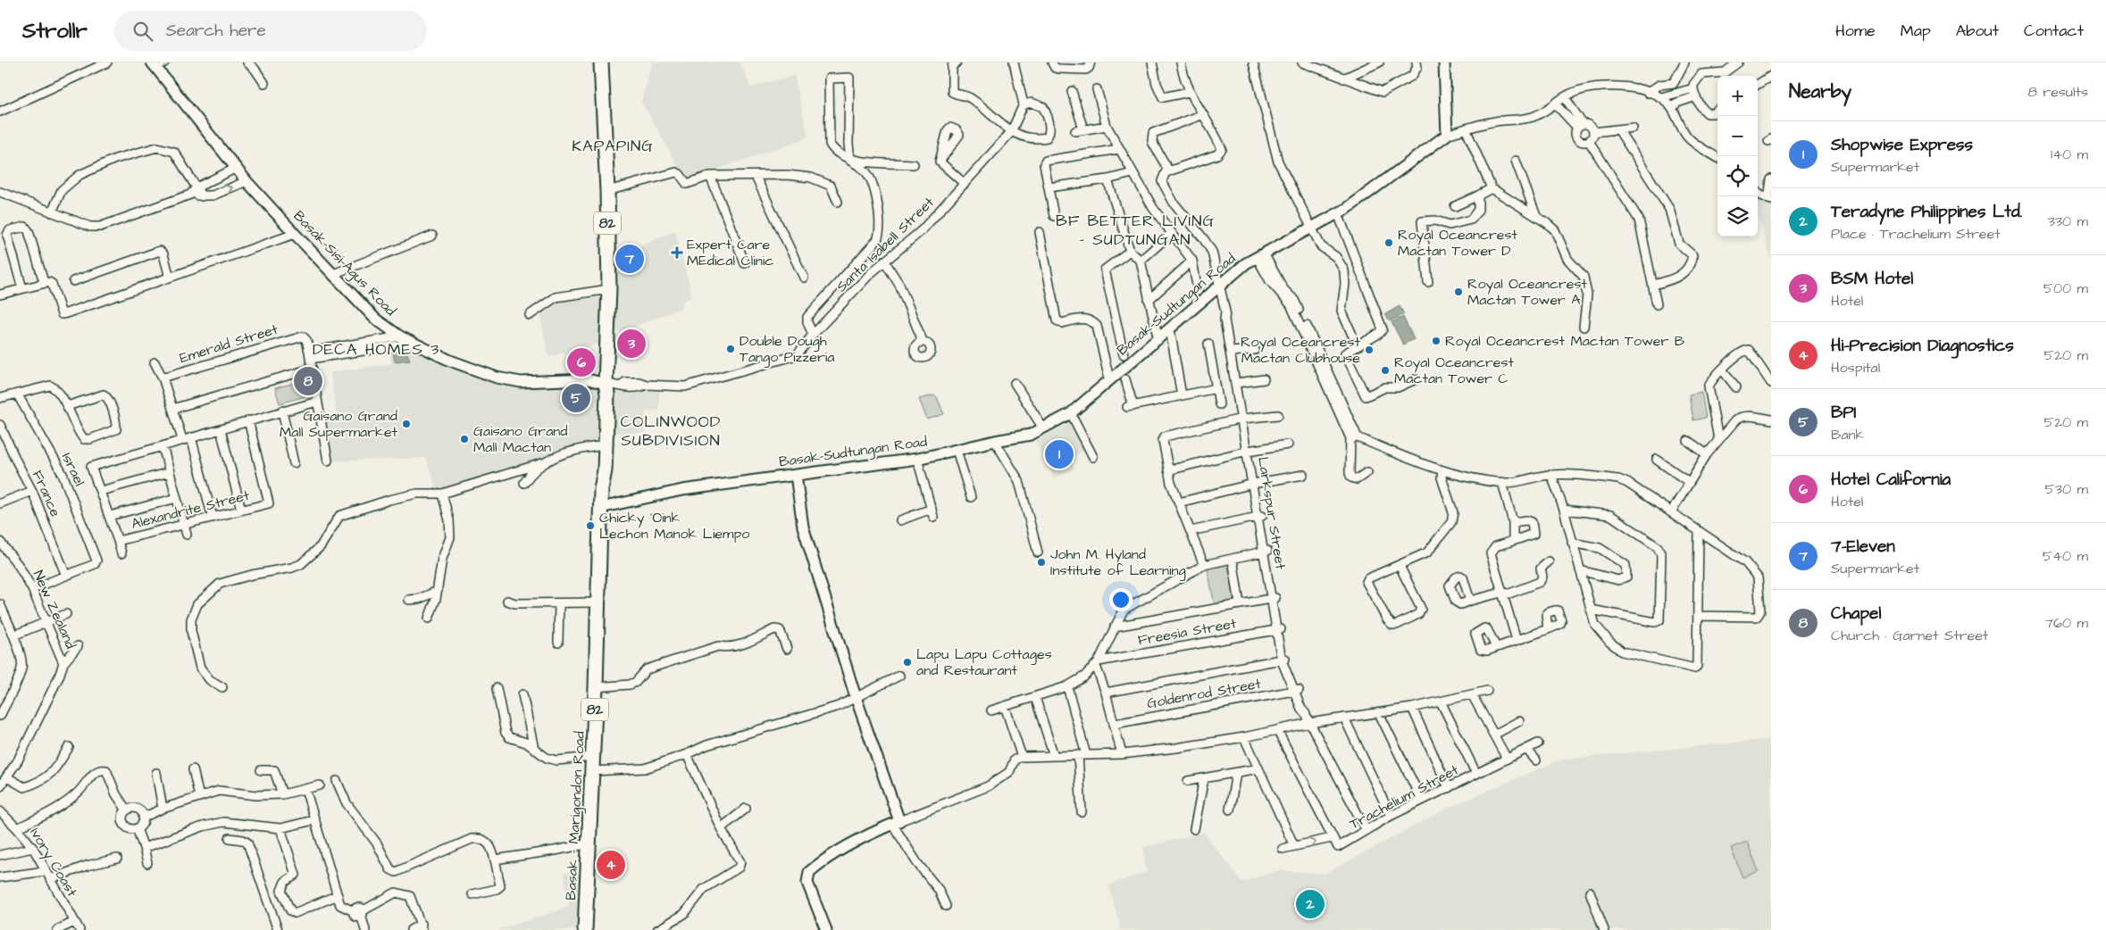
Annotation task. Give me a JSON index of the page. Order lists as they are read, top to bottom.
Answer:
{
  "streets": {
    "main road": ["82", "Basak - Marigondon Road"],
    "street": [
      "Santa Isabell Street",
      "Basak-Sisi-Agus Road",
      "Basak-Sudtungan Road",
      "Emerald Street",
      "Israel",
      "France",
      "Alexandrite Street",
      "Larkspur Street",
      "New Zealand",
      "Freesia Street",
      "Goldenrod Street",
      "Trachelium Street",
      "Ivory Coast"
    ]
  },
  "crossings": [
    ["Santa Isabell Street", "Basak-Sisi-Agus Road"],
    ["Santa Isabell Street", "Basak - Marigondon Road"],
    ["Basak-Sisi-Agus Road", "Basak - Marigondon Road"],
    ["Basak-Sudtungan Road", "Larkspur Street"],
    ["Basak-Sudtungan Road", "Basak - Marigondon Road"],
    ["Israel", "France"],
    ["Larkspur Street", "Freesia Street"],
    ["Larkspur Street", "Goldenrod Street"],
    ["Larkspur Street", "Trachelium Street"]
  ],
  "districts": [
    "KAPAPING",
    "BF BETTER LIVING - SUDTUNGAN",
    "DECA HOMES 3",
    "COLINWOOD SUBDIVISION"
  ],
  "places": {
    "other": [
      "Royal Oceancrest Mactan Tower D",
      "Royal Oceancrest Mactan Tower A",
      "Royal Oceancrest Mactan Tower B",
      "Double Dough Tango Pizzeria",
      "Royal Oceancrest Mactan Clubhouse",
      "Royal Oceancrest Mactan Tower C",
      "Gaisano Grand Mall Supermarket",
      "Gaisano Grand Mall Mactan",
      "Chicky 'Oink Lechon Manok Liempo",
      "John M. Hyland Institute of Learning",
      "Lapu Lapu Cottages and Restaurant"
    ],
    "health": ["Expert Care MEdical Clinic"]
  },
  "page": {
    "header": "Strollr",
    "search": "Search here",
    "nav": [
      "Home",
      "Map",
      "About",
      "Contact"
    ],
    "heading": ["Nearby", "8 results"],
    "map_buttons": ["+", "−"],
    "list": [
      {
        "mark": "1",
        "name": "Shopwise Express",
        "note": "Supermarket",
        "value": "140 m"
      },
      {
        "mark": "2",
        "name": "Teradyne Philippines Ltd.",
        "note": "Place · Trachelium Street",
        "value": "330 m"
      },
      {
        "mark": "3",
        "name": "BSM Hotel",
        "note": "Hotel",
        "value": "500 m"
      },
      {
        "mark": "4",
        "name": "Hi-Precision Diagnostics",
        "note": "Hospital",
        "value": "520 m"
      },
      {
        "mark": "5",
        "name": "BPI",
        "note": "Bank",
        "value": "520 m"
      },
      {
        "mark": "6",
        "name": "Hotel California",
        "note": "Hotel",
        "value": "530 m"
      },
      {
        "mark": "7",
        "name": "7-Eleven",
        "note": "Supermarket",
        "value": "540 m"
      },
      {
        "mark": "8",
        "name": "Chapel",
        "note": "Church · Garnet Street",
        "value": "760 m"
      }
    ],
    "pins": [
      "7",
      "3",
      "6",
      "8",
      "5",
      "1",
      "4",
      "2"
    ]
  }
}
